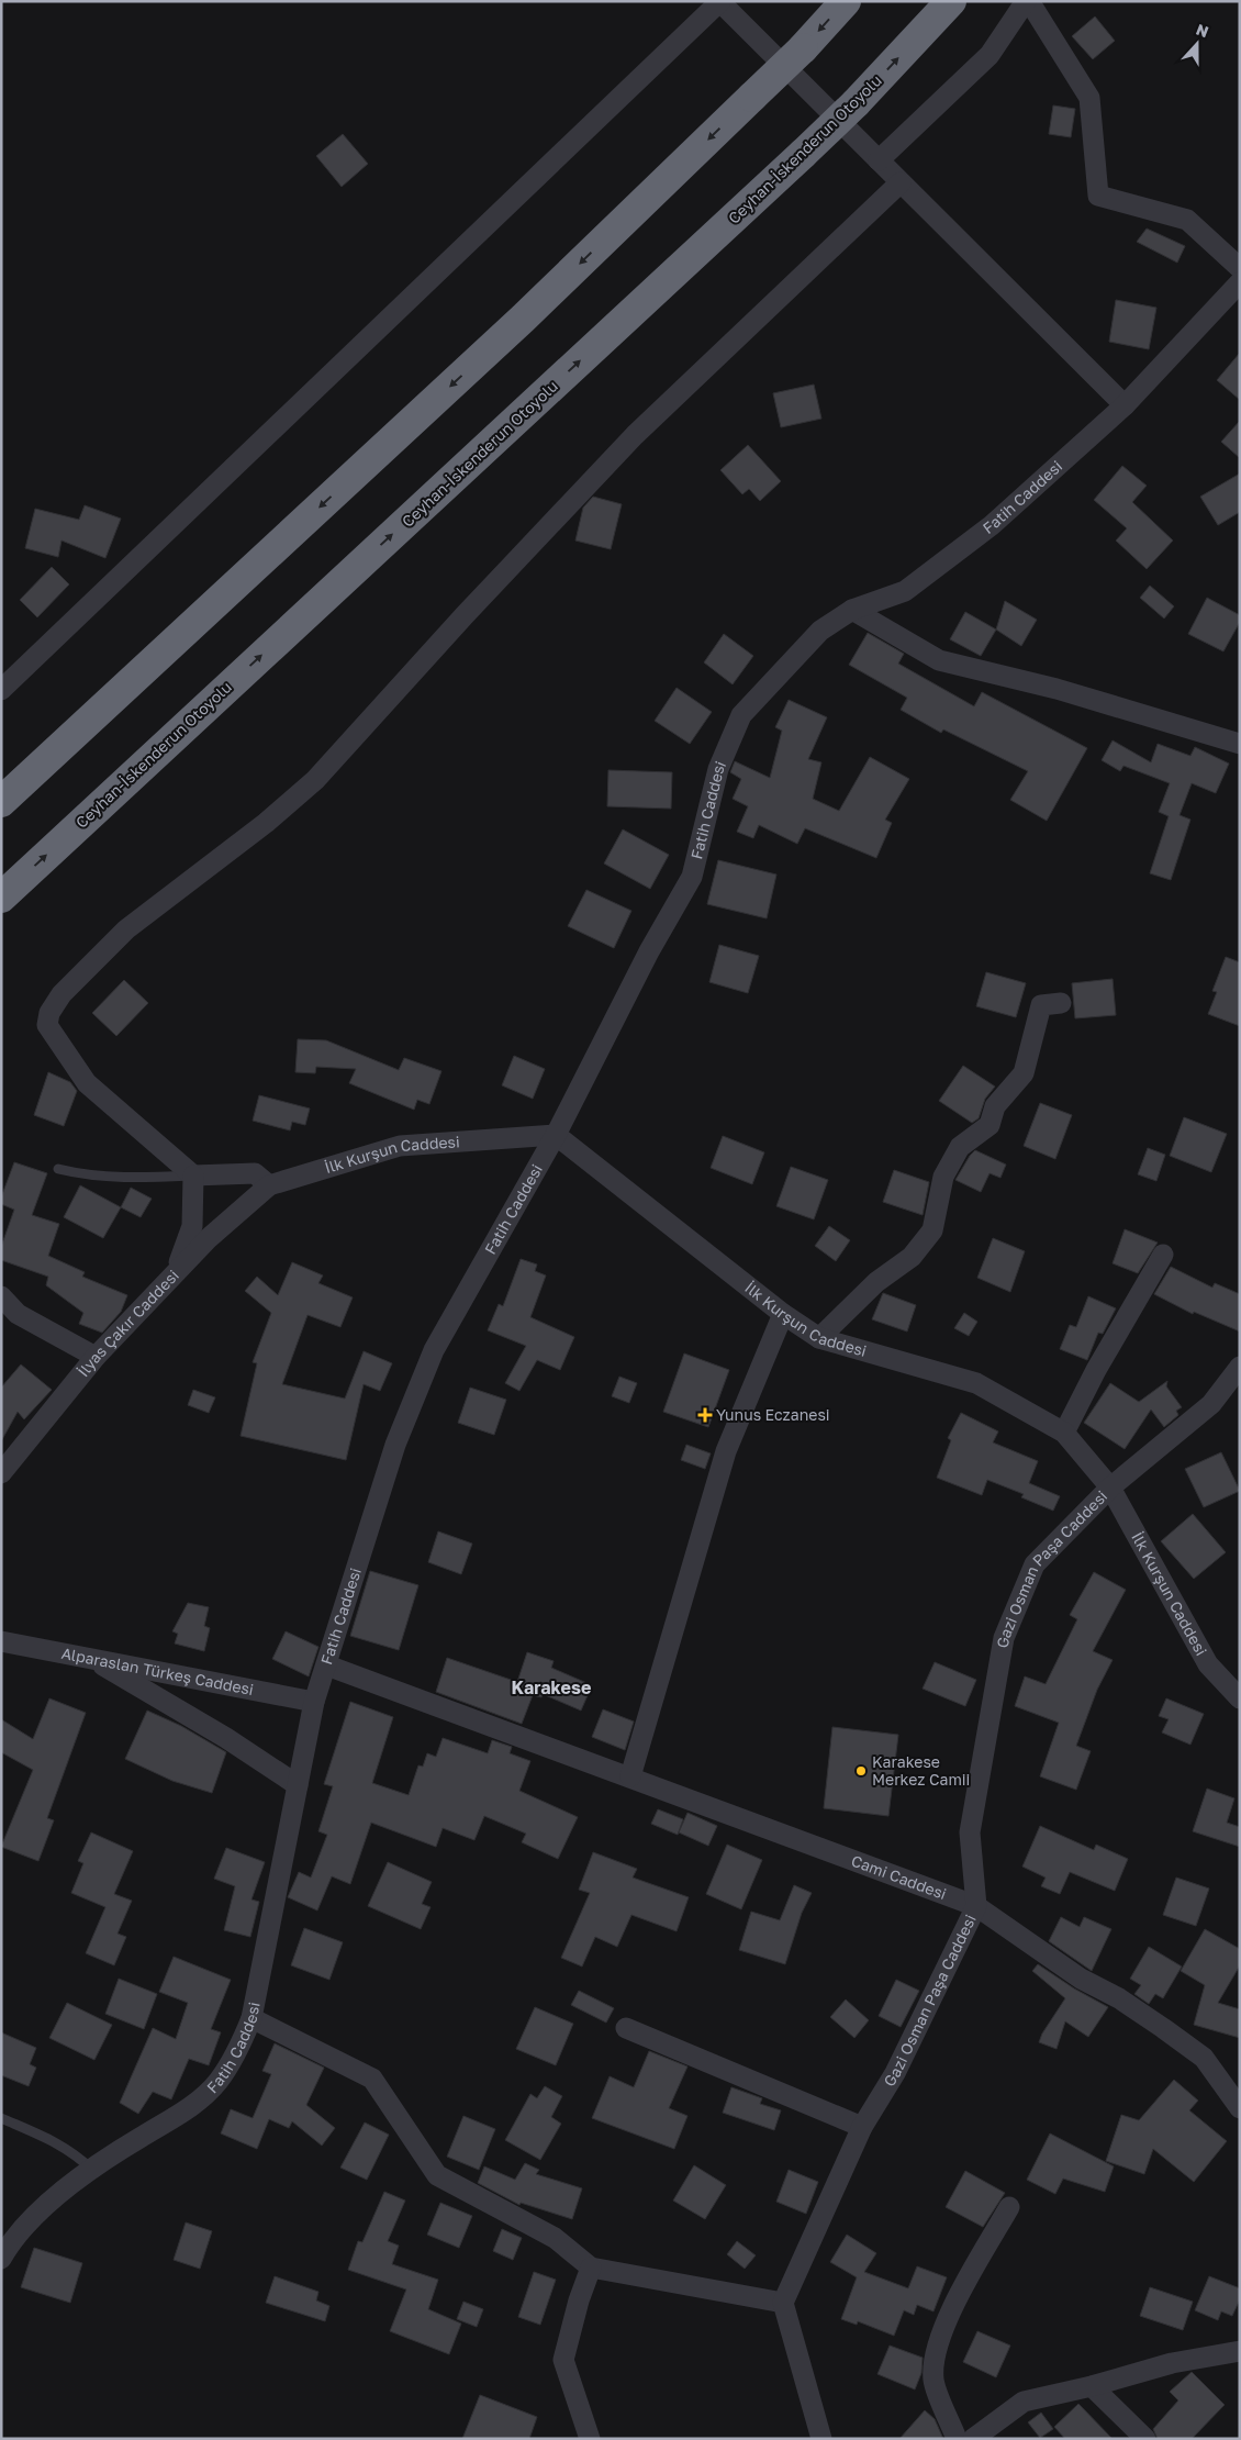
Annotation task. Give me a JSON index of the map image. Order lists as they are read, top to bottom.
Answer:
{
  "streets": {
    "highway": ["Ceyhan-İskenderun Otoyolu"],
    "street": [
      "Fatih Caddesi",
      "İlk Kurşun Caddesi",
      "İlyas Çakır Caddesi",
      "Gazi Osman Paşa Caddesi",
      "Alparaslan Türkeş Caddesi",
      "Cami Caddesi"
    ]
  },
  "crossings": [
    ["Fatih Caddesi", "İlk Kurşun Caddesi"],
    ["Fatih Caddesi", "Alparaslan Türkeş Caddesi"],
    ["Fatih Caddesi", "Cami Caddesi"],
    ["İlk Kurşun Caddesi", "İlyas Çakır Caddesi"],
    ["İlk Kurşun Caddesi", "Gazi Osman Paşa Caddesi"],
    ["Gazi Osman Paşa Caddesi", "Cami Caddesi"]
  ],
  "districts": ["Karakese"],
  "places": {
    "health": ["Yunus Eczanesi"],
    "other": ["Karakese Merkez Camii"]
  },
  "north": "top"
}
